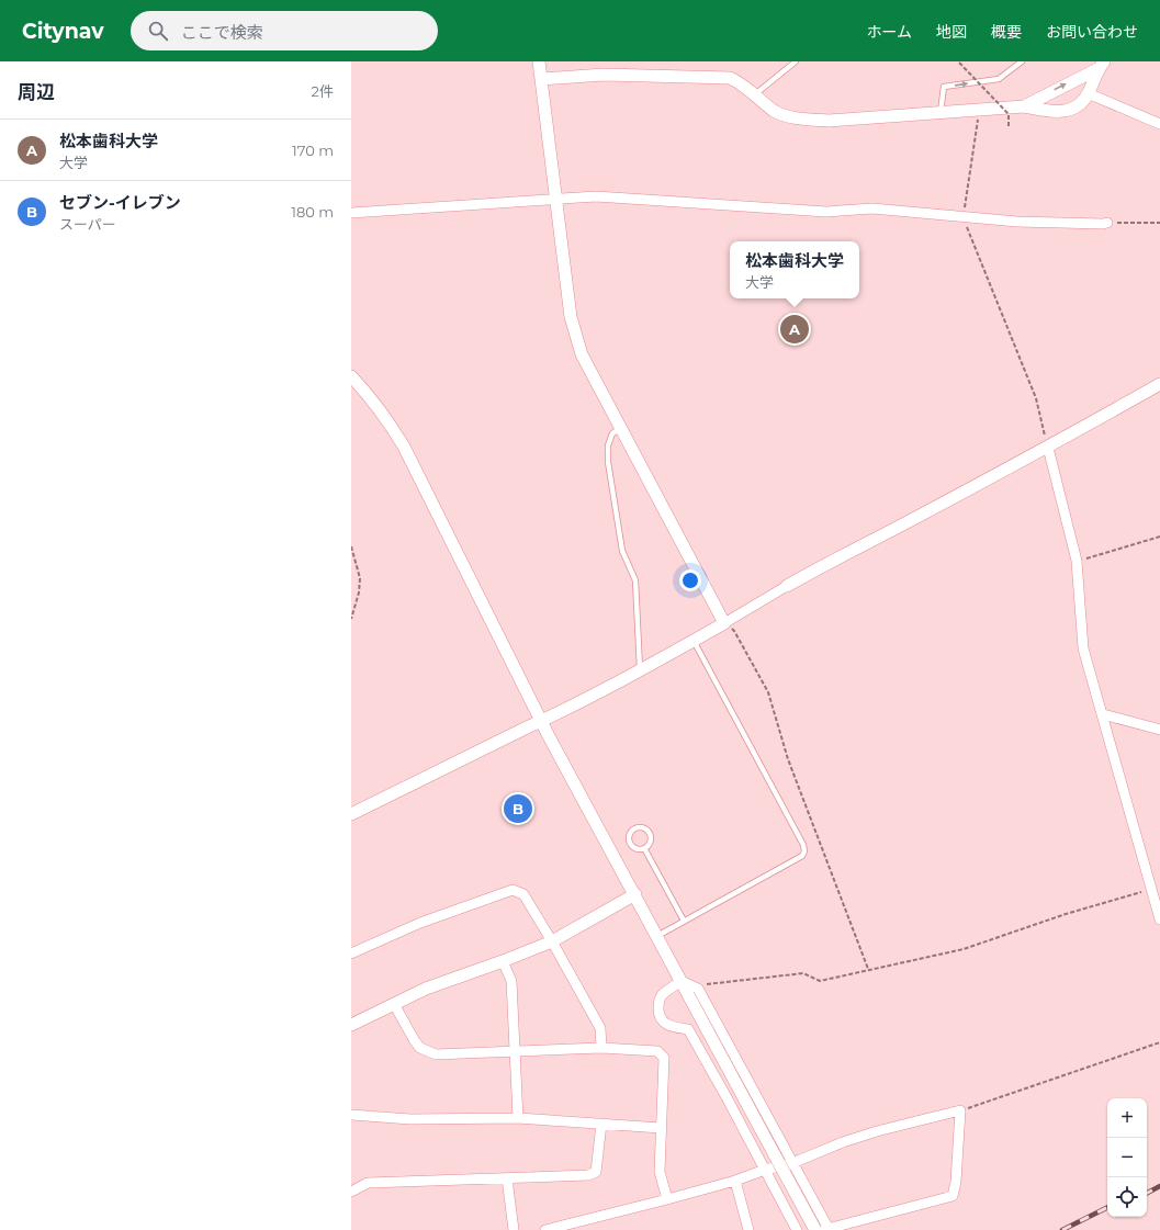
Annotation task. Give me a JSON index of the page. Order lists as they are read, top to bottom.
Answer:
{
  "page": {
    "header": "Citynav",
    "search": "ここで検索",
    "nav": [
      "ホーム",
      "地図",
      "概要",
      "お問い合わせ"
    ],
    "heading": ["周辺", "2件"],
    "list": [
      {
        "mark": "A",
        "name": "松本歯科大学",
        "note": "大学",
        "value": "170 m"
      },
      {
        "mark": "B",
        "name": "セブン-イレブン",
        "note": "スーパー",
        "value": "180 m"
      }
    ],
    "popup": ["松本歯科大学", "大学"],
    "pins": ["A", "B"],
    "map_buttons": ["+", "−"]
  }
}
